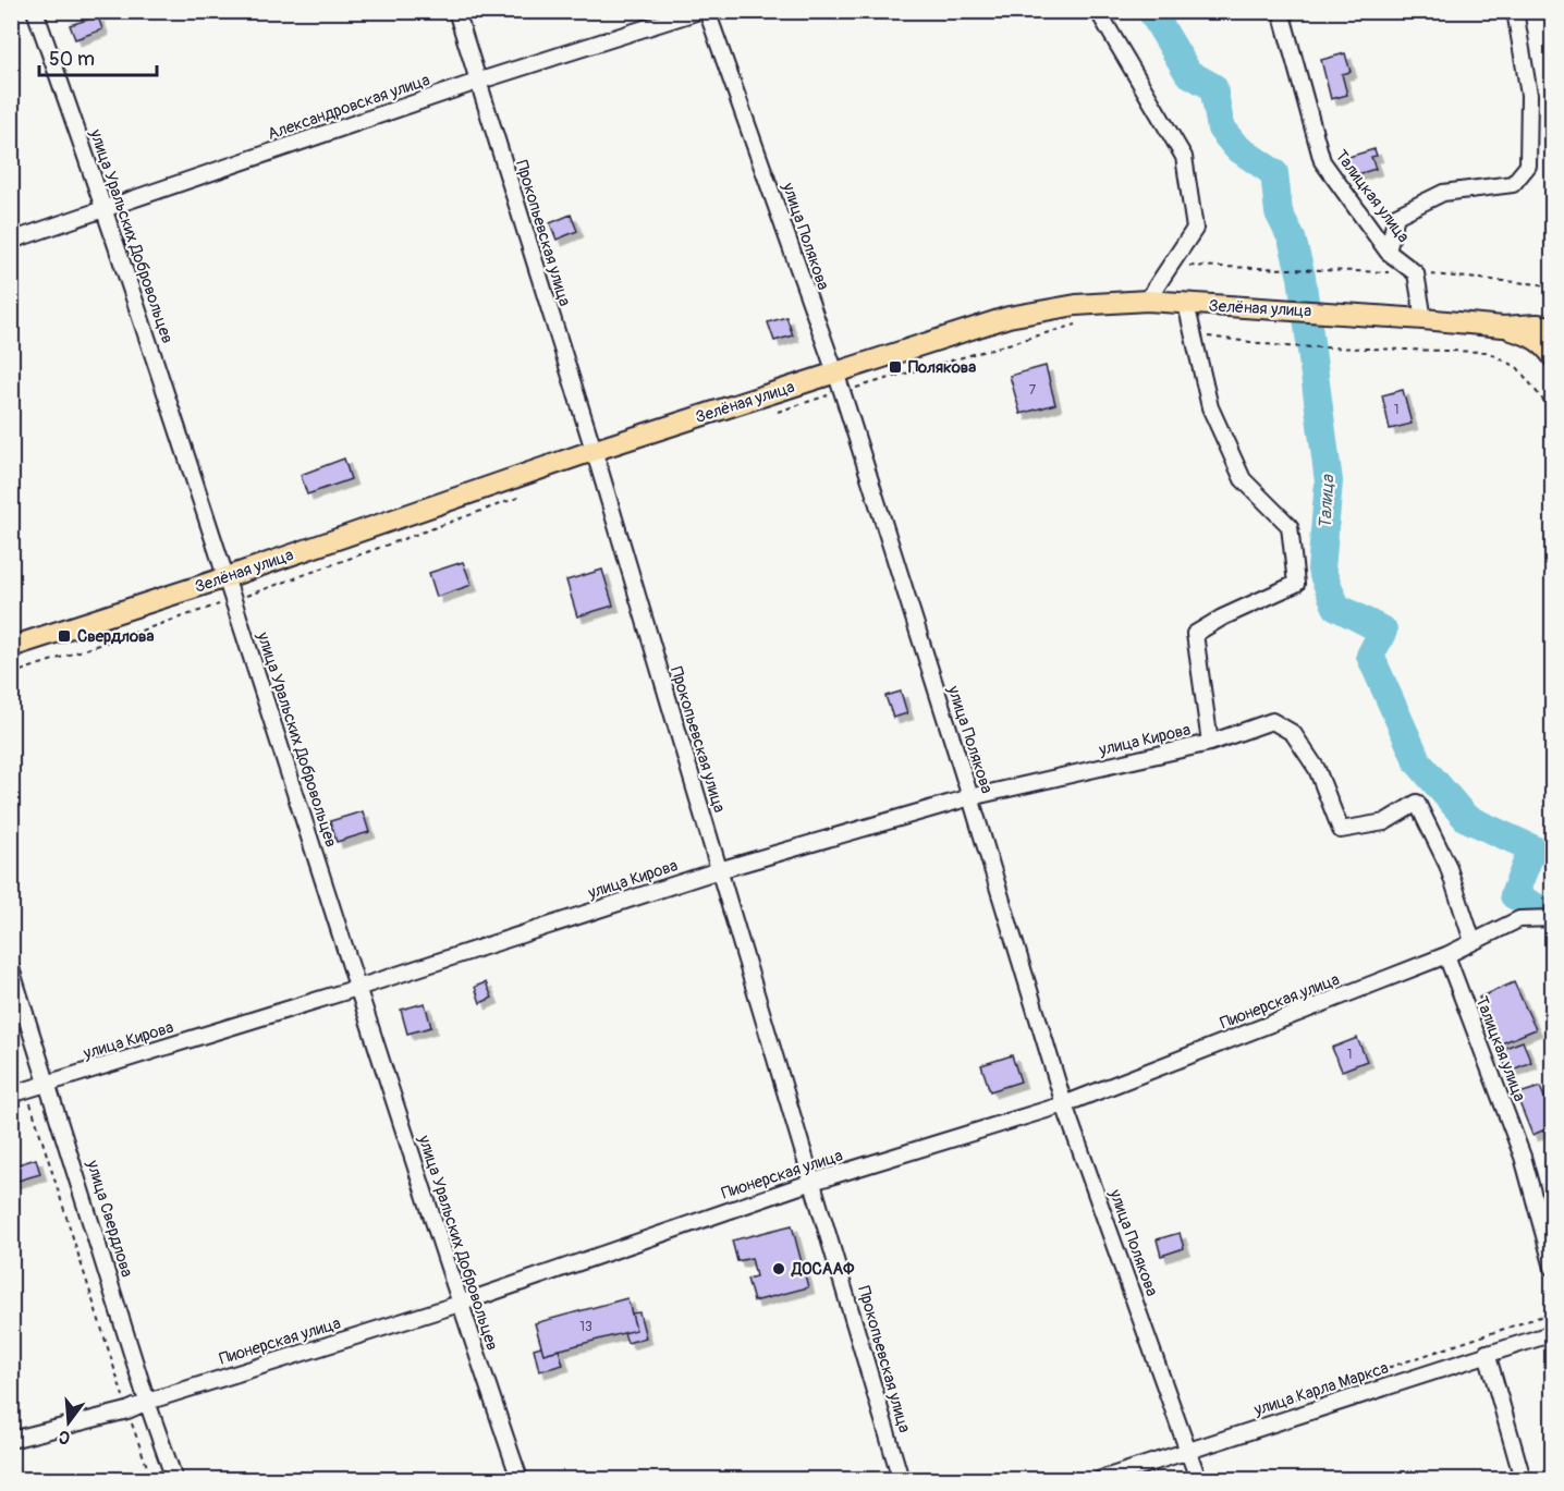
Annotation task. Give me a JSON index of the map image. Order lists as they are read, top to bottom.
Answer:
{
  "streets": {
    "main road": ["Зелёная улица"],
    "street": [
      "Александровская улица",
      "Талицкая улица",
      "Прокопьевская улица",
      "улица Уральских Добровольцев",
      "улица Полякова",
      "улица Кирова",
      "Пионерская улица",
      "улица Свердлова",
      "улица Карла Маркса"
    ]
  },
  "crossings": [
    ["Александровская улица", "Прокопьевская улица"],
    ["Александровская улица", "улица Уральских Добровольцев"],
    ["Талицкая улица", "Пионерская улица"],
    ["Прокопьевская улица", "Зелёная улица"],
    ["Прокопьевская улица", "улица Кирова"],
    ["Прокопьевская улица", "Пионерская улица"],
    ["улица Уральских Добровольцев", "Зелёная улица"],
    ["улица Уральских Добровольцев", "улица Кирова"],
    ["улица Уральских Добровольцев", "Пионерская улица"],
    ["улица Полякова", "Зелёная улица"],
    ["улица Полякова", "улица Кирова"],
    ["улица Полякова", "Пионерская улица"],
    ["улица Полякова", "улица Карла Маркса"],
    ["улица Кирова", "Пионерская улица"],
    ["улица Кирова", "улица Свердлова"],
    ["Пионерская улица", "улица Свердлова"]
  ],
  "water": ["Талица"],
  "places": {
    "transit": ["Полякова", "Свердлова"],
    "other": ["ДОСААФ"]
  },
  "house_numbers": [
    "7",
    "1",
    "1",
    "13"
  ],
  "scale_bar": "50 m",
  "north": "bottom"
}
